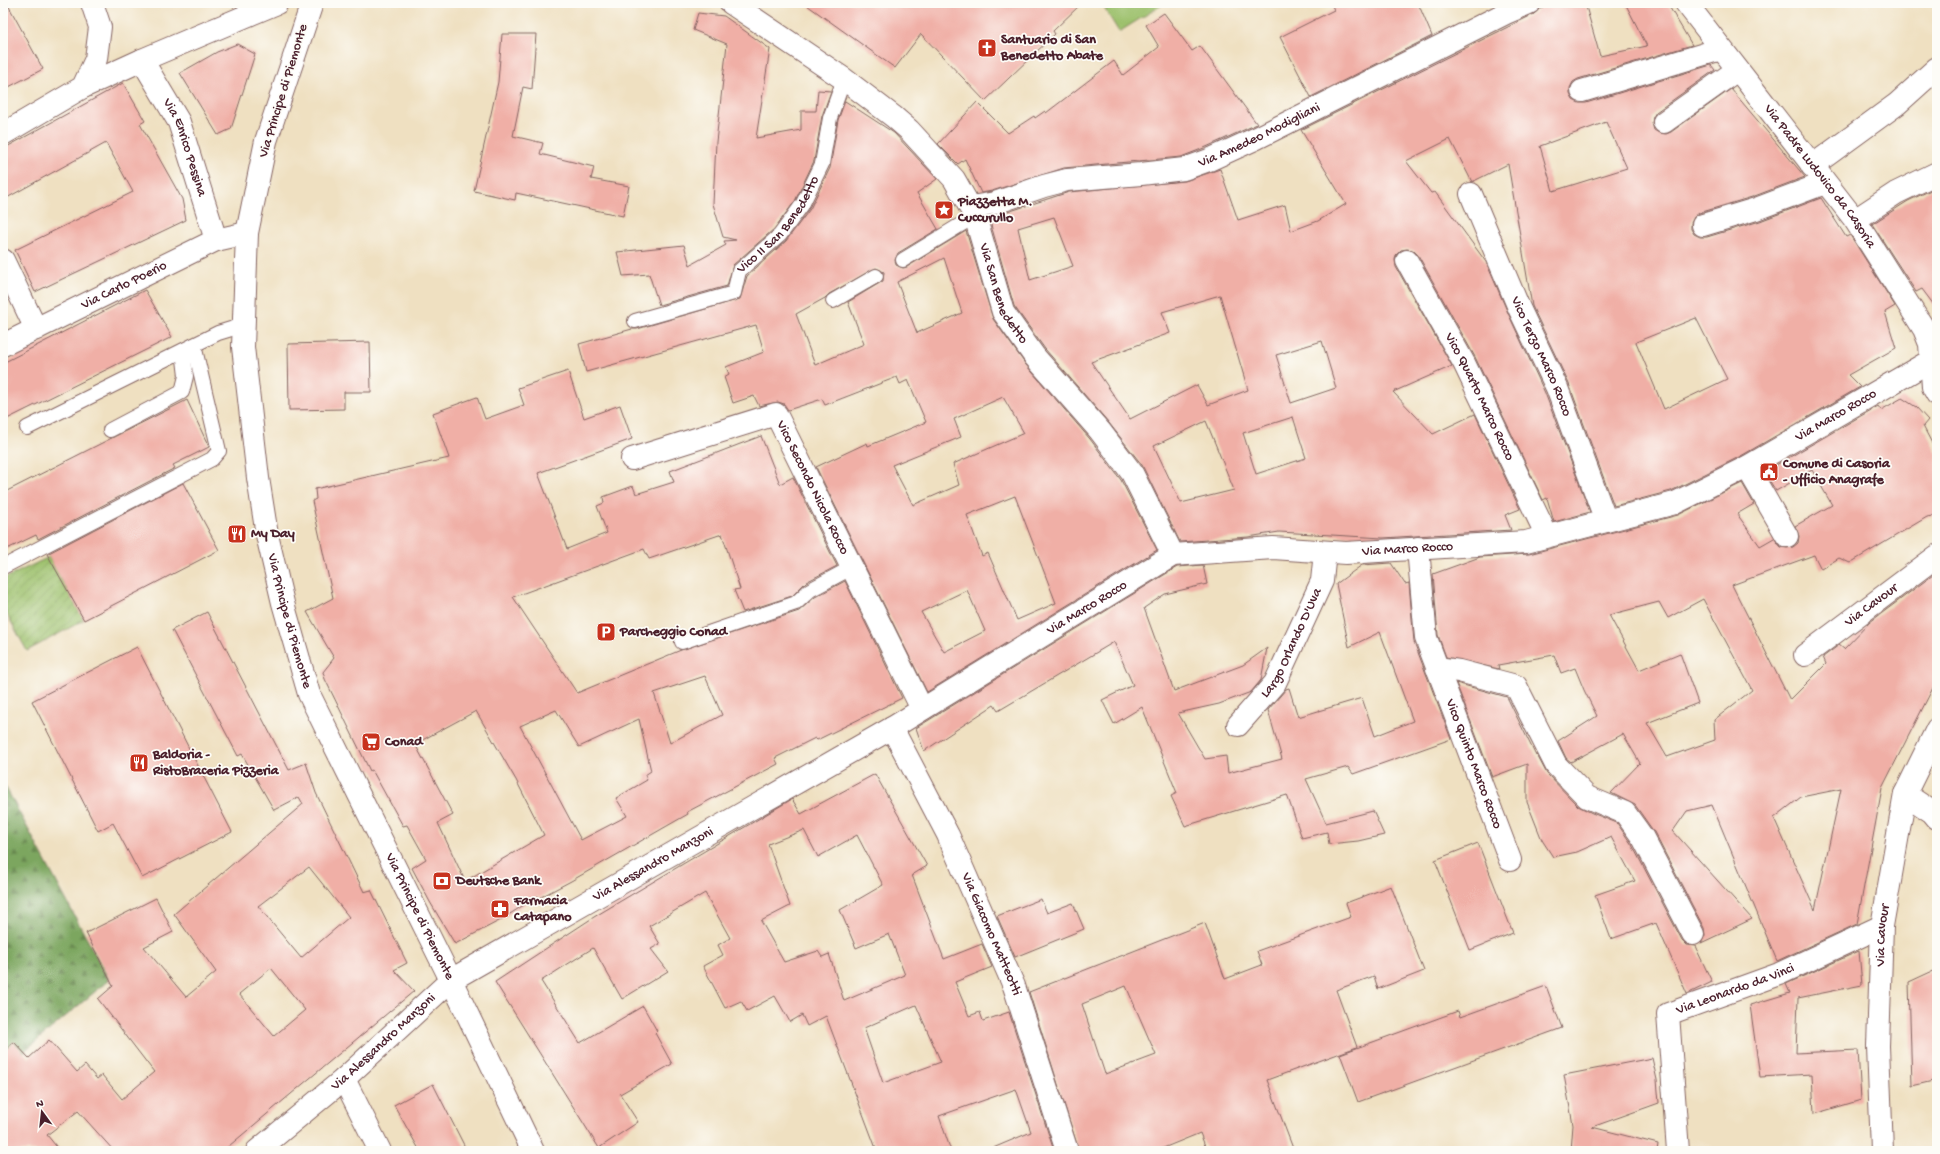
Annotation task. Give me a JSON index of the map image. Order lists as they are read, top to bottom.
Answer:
{
  "streets": {
    "street": [
      "Via Principe di Piemonte",
      "Via Amedeo Modigliani",
      "Via Enrico Pessina",
      "Via Padre Ludovico da Casoria",
      "Via Carlo Poerio",
      "Via San Benedetto",
      "Vico Terzo Marco Rocco",
      "Vico Quarto Marco Rocco",
      "Via Marco Rocco",
      "Vico Secondo Nicola Rocco",
      "Via Cavour",
      "Largo Orlando D'Uva",
      "Vico Quinto Marco Rocco",
      "Via Alessandro Manzoni",
      "Via Giacomo Matteotti",
      "Via Leonardo da Vinci"
    ],
    "lane": ["Vico II San Benedetto"]
  },
  "crossings": [
    ["Via Principe di Piemonte", "Via Carlo Poerio"],
    ["Via Principe di Piemonte", "Via Alessandro Manzoni"],
    ["Via Amedeo Modigliani", "Via San Benedetto"],
    ["Via Enrico Pessina", "Via Carlo Poerio"],
    ["Via Padre Ludovico da Casoria", "Via Marco Rocco"],
    ["Vico II San Benedetto", "Via San Benedetto"],
    ["Via San Benedetto", "Via Marco Rocco"],
    ["Vico Terzo Marco Rocco", "Via Marco Rocco"],
    ["Vico Quarto Marco Rocco", "Via Marco Rocco"],
    ["Via Marco Rocco", "Vico Secondo Nicola Rocco"],
    ["Via Marco Rocco", "Largo Orlando D'Uva"],
    ["Via Marco Rocco", "Vico Quinto Marco Rocco"],
    ["Via Marco Rocco", "Via Alessandro Manzoni"],
    ["Via Marco Rocco", "Via Giacomo Matteotti"],
    ["Via Cavour", "Via Leonardo da Vinci"],
    ["Via Alessandro Manzoni", "Via Giacomo Matteotti"]
  ],
  "places": {
    "church": ["Santuario di San Benedetto Abate"],
    "place": ["Piazzetta M. Cuccurullo"],
    "public building": ["Comune di Casoria - Ufficio Anagrafe"],
    "restaurant": ["My Day", "Baldoria - RistoBraceria Pizzeria"],
    "parking": ["Parcheggio Conad"],
    "supermarket": ["Conad"],
    "bank": ["Deutsche Bank"],
    "pharmacy": ["Farmacia Catapano"]
  },
  "north": "top"
}
